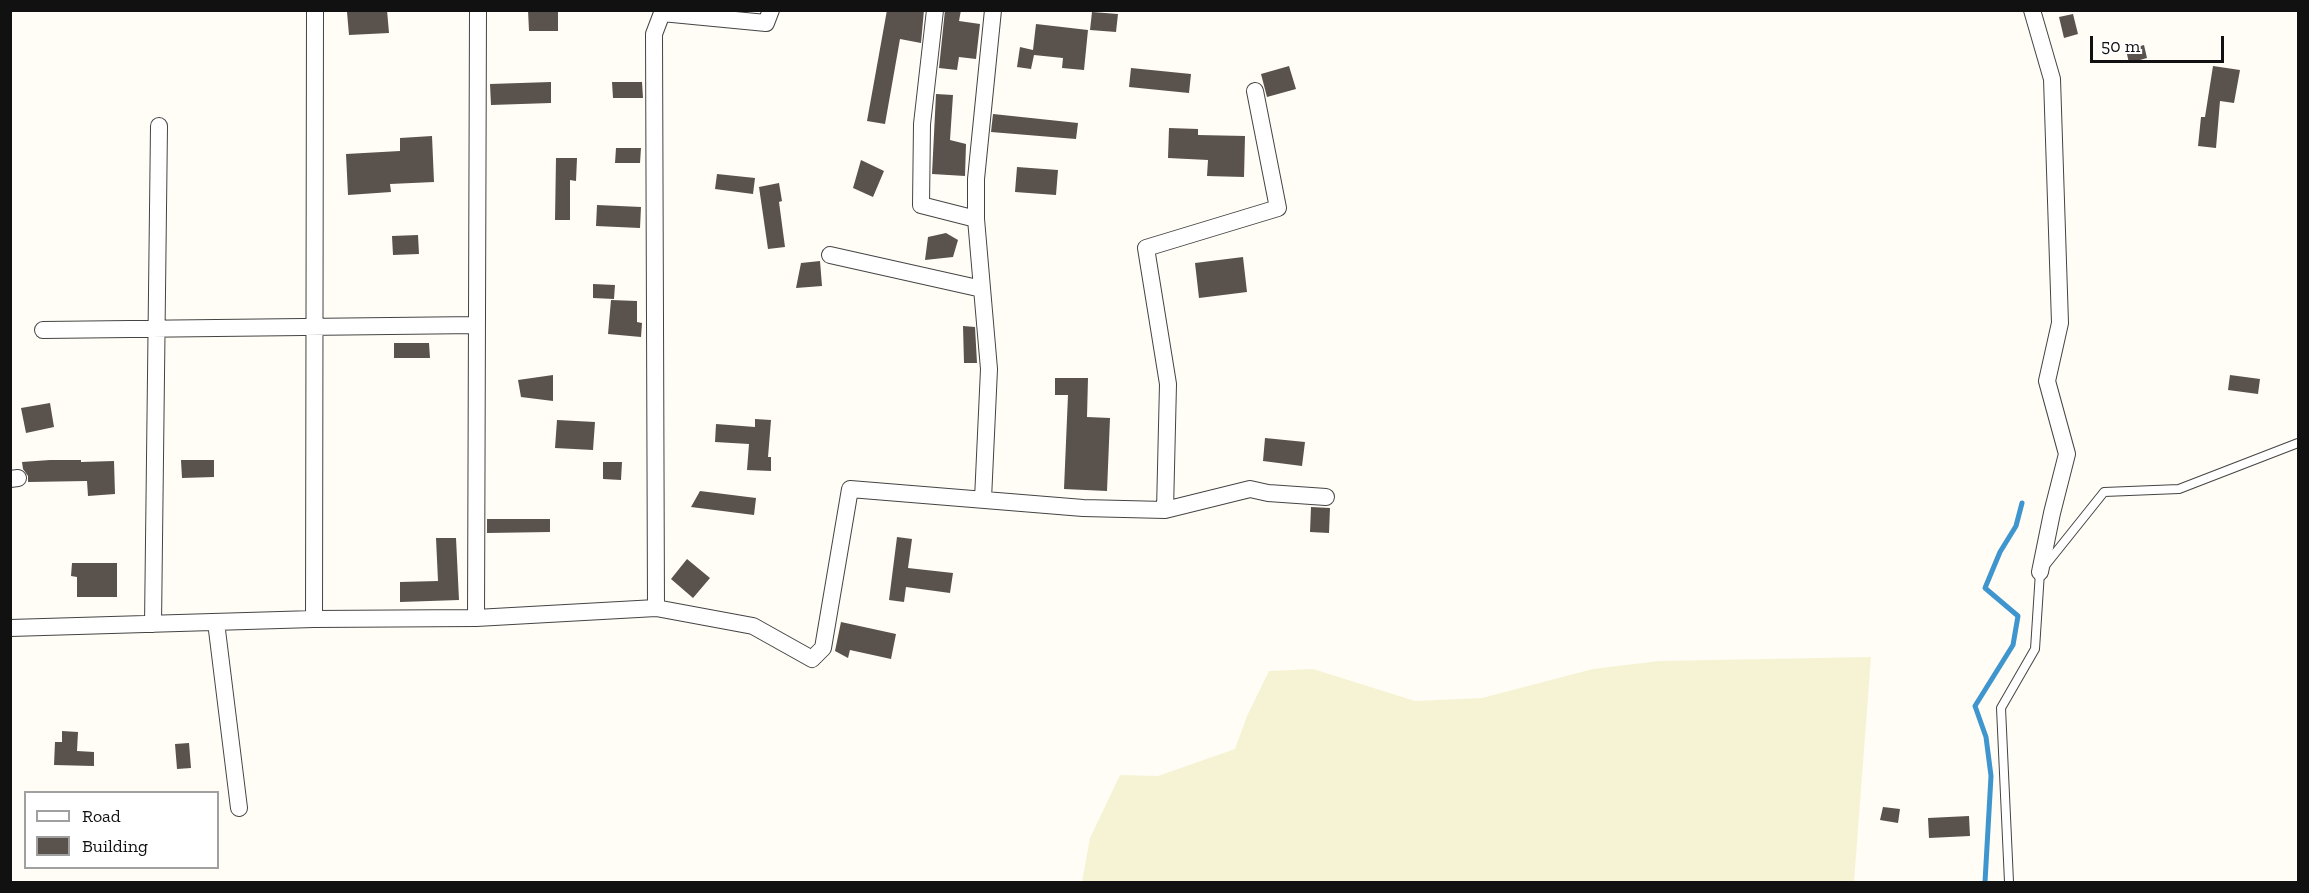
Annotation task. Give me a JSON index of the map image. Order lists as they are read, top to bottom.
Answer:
{
  "legend": ["Road", "Building"],
  "scale_bar": "50 m"
}
